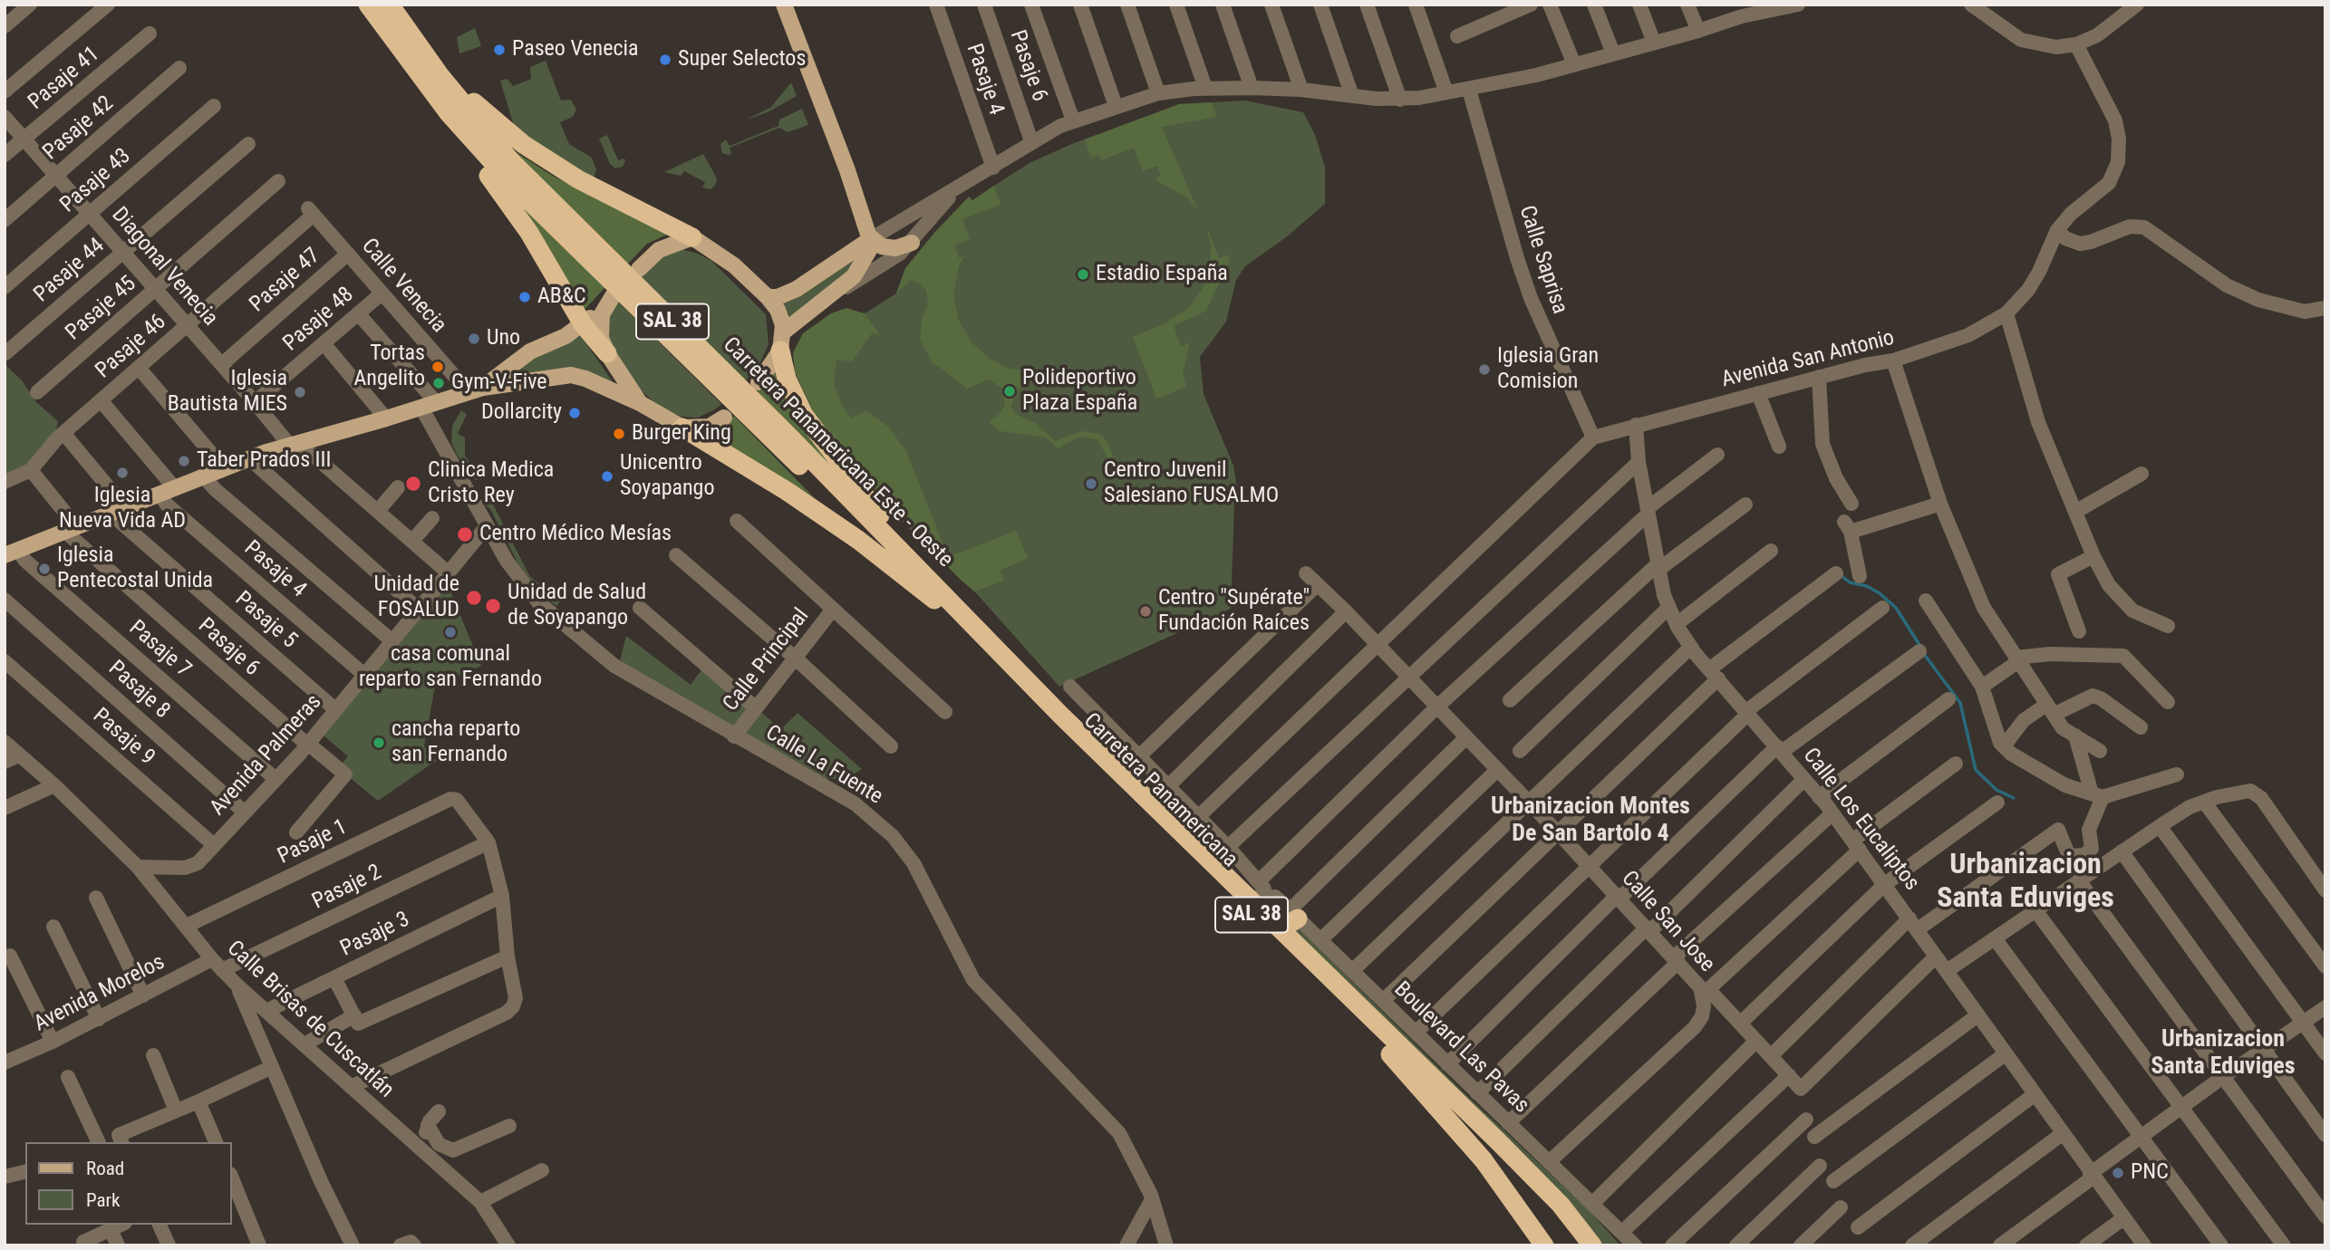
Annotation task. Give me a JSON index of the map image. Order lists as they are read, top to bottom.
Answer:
{
  "streets": {
    "highway": ["SAL 38", "Carretera Panamericana Este - Oeste", "Carretera Panamericana"],
    "street": [
      "Pasaje 6",
      "Pasaje 41",
      "Pasaje 4",
      "Pasaje 42",
      "Pasaje 43",
      "Calle Saprisa",
      "Diagonal Venecia",
      "Pasaje 44",
      "Pasaje 47",
      "Calle Venecia",
      "Pasaje 45",
      "Pasaje 48",
      "Pasaje 46",
      "Avenida San Antonio",
      "Pasaje 5",
      "Pasaje 7",
      "Calle Principal",
      "Pasaje 8",
      "Pasaje 9",
      "Avenida Palmeras",
      "Calle La Fuente",
      "Calle Los Eucaliptos",
      "Pasaje 1",
      "Pasaje 2",
      "Calle San Jose",
      "Pasaje 3",
      "Avenida Morelos",
      "Calle Brisas de Cuscatlán",
      "Boulevard Las Pavas"
    ]
  },
  "crossings": [
    ["Pasaje 6", "Pasaje 46"],
    ["Pasaje 6", "Avenida Palmeras"],
    ["Pasaje 41", "Diagonal Venecia"],
    ["Pasaje 4", "Pasaje 46"],
    ["Pasaje 4", "Avenida Palmeras"],
    ["Pasaje 42", "Diagonal Venecia"],
    ["Pasaje 43", "Diagonal Venecia"],
    ["Calle Saprisa", "Avenida San Antonio"],
    ["Diagonal Venecia", "Pasaje 44"],
    ["Diagonal Venecia", "Pasaje 47"],
    ["Diagonal Venecia", "Pasaje 45"],
    ["Diagonal Venecia", "Pasaje 48"],
    ["Diagonal Venecia", "Pasaje 46"],
    ["Pasaje 47", "Calle Venecia"],
    ["Calle Venecia", "Pasaje 48"],
    ["Calle Venecia", "Pasaje 46"],
    ["Pasaje 48", "Calle La Fuente"],
    ["Pasaje 46", "Pasaje 5"],
    ["Avenida San Antonio", "Calle Los Eucaliptos"],
    ["Avenida San Antonio", "Calle San Jose"],
    ["Carretera Panamericana Este - Oeste", "Carretera Panamericana"],
    ["Pasaje 5", "Avenida Palmeras"],
    ["Pasaje 7", "Avenida Palmeras"],
    ["Calle Principal", "Calle La Fuente"],
    ["Pasaje 8", "Avenida Palmeras"],
    ["Pasaje 9", "Avenida Palmeras"],
    ["Avenida Palmeras", "Calle La Fuente"],
    ["Avenida Palmeras", "Calle Brisas de Cuscatlán"],
    ["Carretera Panamericana", "Boulevard Las Pavas"],
    ["Pasaje 1", "Pasaje 2"],
    ["Pasaje 1", "Calle Brisas de Cuscatlán"],
    ["Pasaje 2", "Avenida Morelos"],
    ["Pasaje 2", "Calle Brisas de Cuscatlán"],
    ["Calle San Jose", "Boulevard Las Pavas"],
    ["Pasaje 3", "Calle Brisas de Cuscatlán"],
    ["Avenida Morelos", "Calle Brisas de Cuscatlán"]
  ],
  "districts": ["Urbanizacion Montes De San Bartolo 4", "Urbanizacion Santa Eduviges", "Urbanizacion Santa Eduviges"],
  "places": [
    "Paseo Venecia",
    "Super Selectos",
    "Estadio España",
    "AB&C",
    "Uno",
    "Tortas Angelito",
    "Iglesia Gran Comision",
    "Gym-V-Five",
    "Polideportivo Plaza España",
    "Iglesia Bautista MIES",
    "Dollarcity",
    "Burger King",
    "Taber Prados III",
    "Iglesia Nueva Vida AD",
    "Unicentro Soyapango",
    "Clinica Medica Cristo Rey",
    "Centro Juvenil Salesiano FUSALMO",
    "Centro Médico Mesías",
    "Iglesia Pentecostal Unida",
    "Unidad de FOSALUD",
    "Unidad de Salud de Soyapango",
    "Centro \"Supérate\" Fundación Raíces",
    "casa comunal reparto san Fernando",
    "cancha reparto san Fernando",
    "PNC"
  ],
  "legend": ["Road", "Park"]
}
